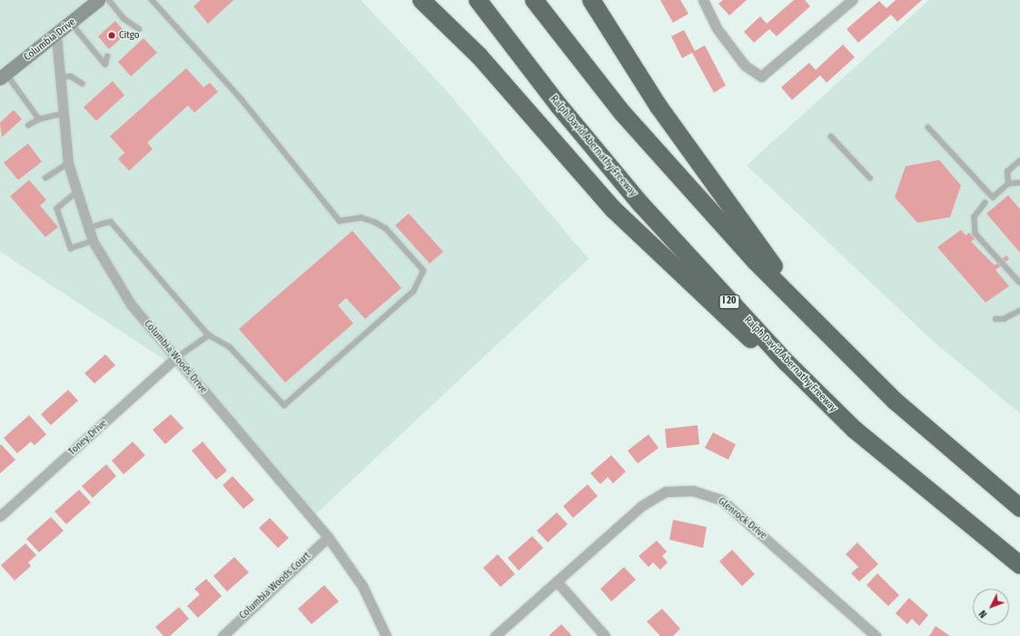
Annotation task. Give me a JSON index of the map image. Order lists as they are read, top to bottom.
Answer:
{
  "streets": {
    "highway": ["Ralph David Abernathy Freeway", "I 20"],
    "main road": ["Columbia Drive"],
    "street": [
      "Columbia Woods Drive",
      "Toney Drive",
      "Glenrock Drive",
      "Columbia Woods Court"
    ]
  },
  "crossings": [
    ["Columbia Drive", "Columbia Woods Drive"],
    ["Columbia Woods Drive", "Toney Drive"],
    ["Columbia Woods Drive", "Columbia Woods Court"]
  ],
  "places": ["Citgo"],
  "north": "bottom left"
}
